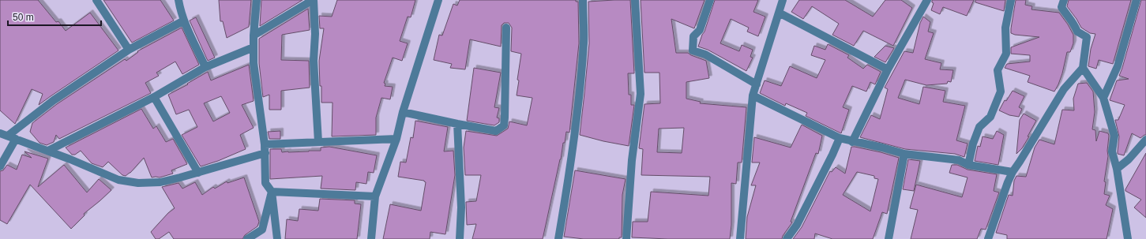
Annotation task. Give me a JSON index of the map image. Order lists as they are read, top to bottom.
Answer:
{
  "scale_bar": "50 m"
}
